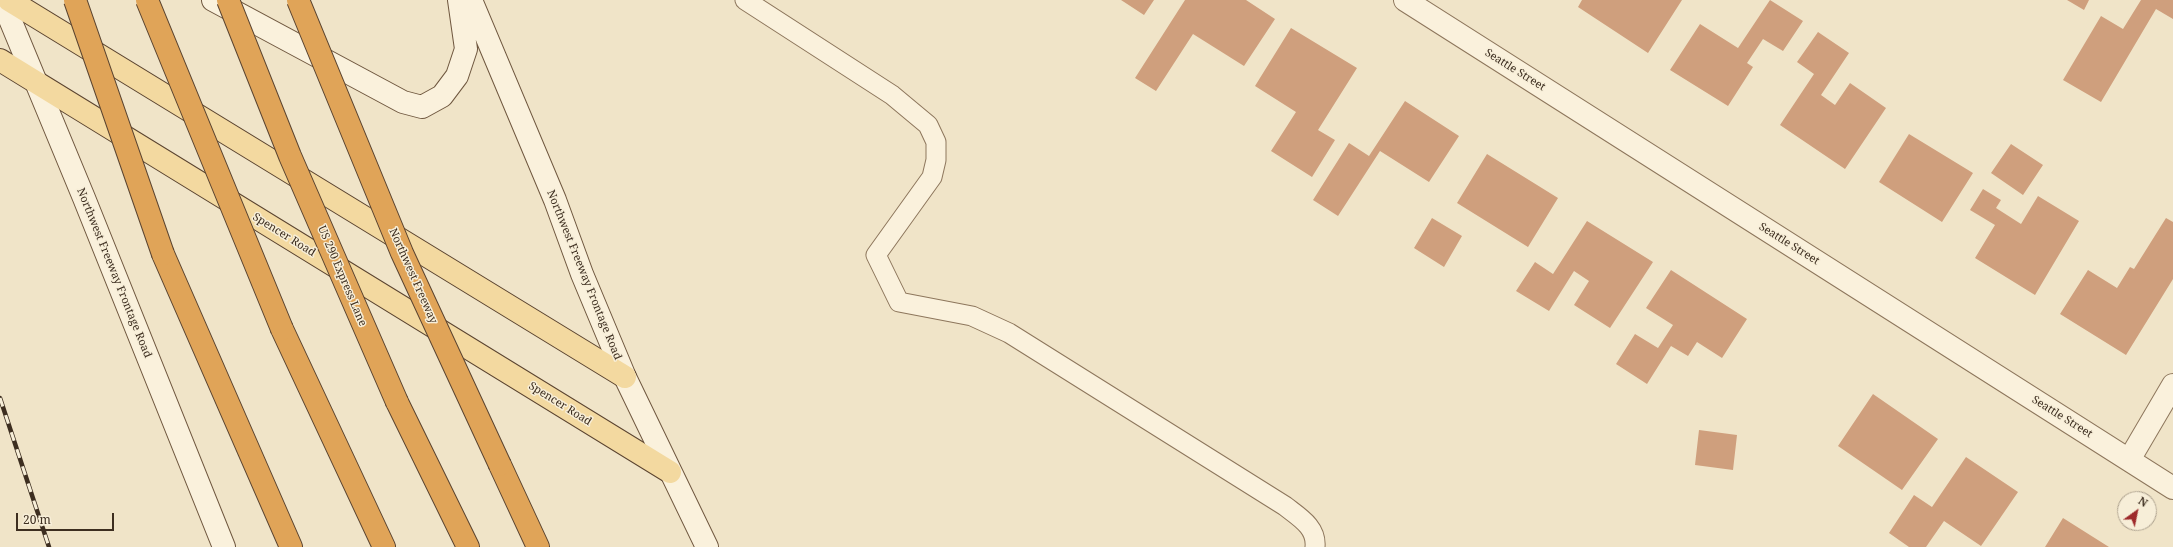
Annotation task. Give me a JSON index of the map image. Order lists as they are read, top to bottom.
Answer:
{
  "streets": {
    "highway": ["US 290 Express Lane", "Northwest Freeway"],
    "main road": ["Seattle Street", "Spencer Road", "Northwest Freeway Frontage Road"]
  },
  "crossings": [
    ["Spencer Road", "Northwest Freeway Frontage Road"]
  ],
  "scale_bar": "20 m",
  "north": "top right"
}
